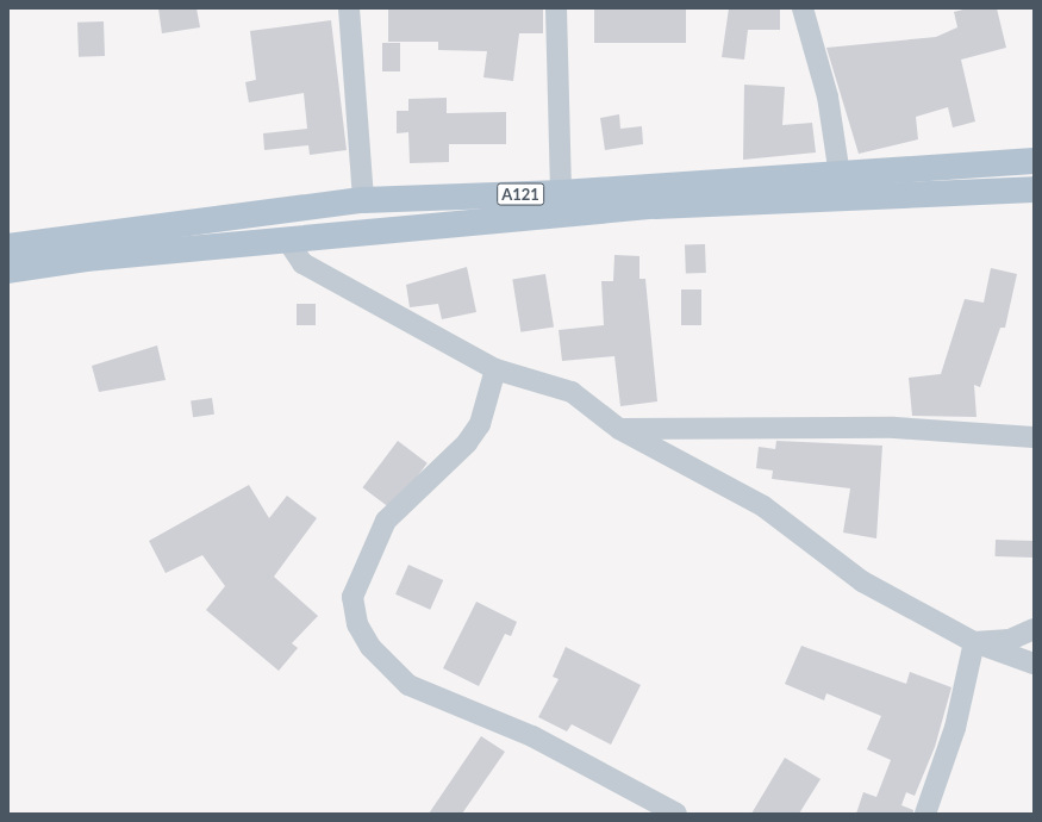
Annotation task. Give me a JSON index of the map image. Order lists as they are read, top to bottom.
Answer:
{
  "streets": {
    "main road": ["A121"]
  }
}
